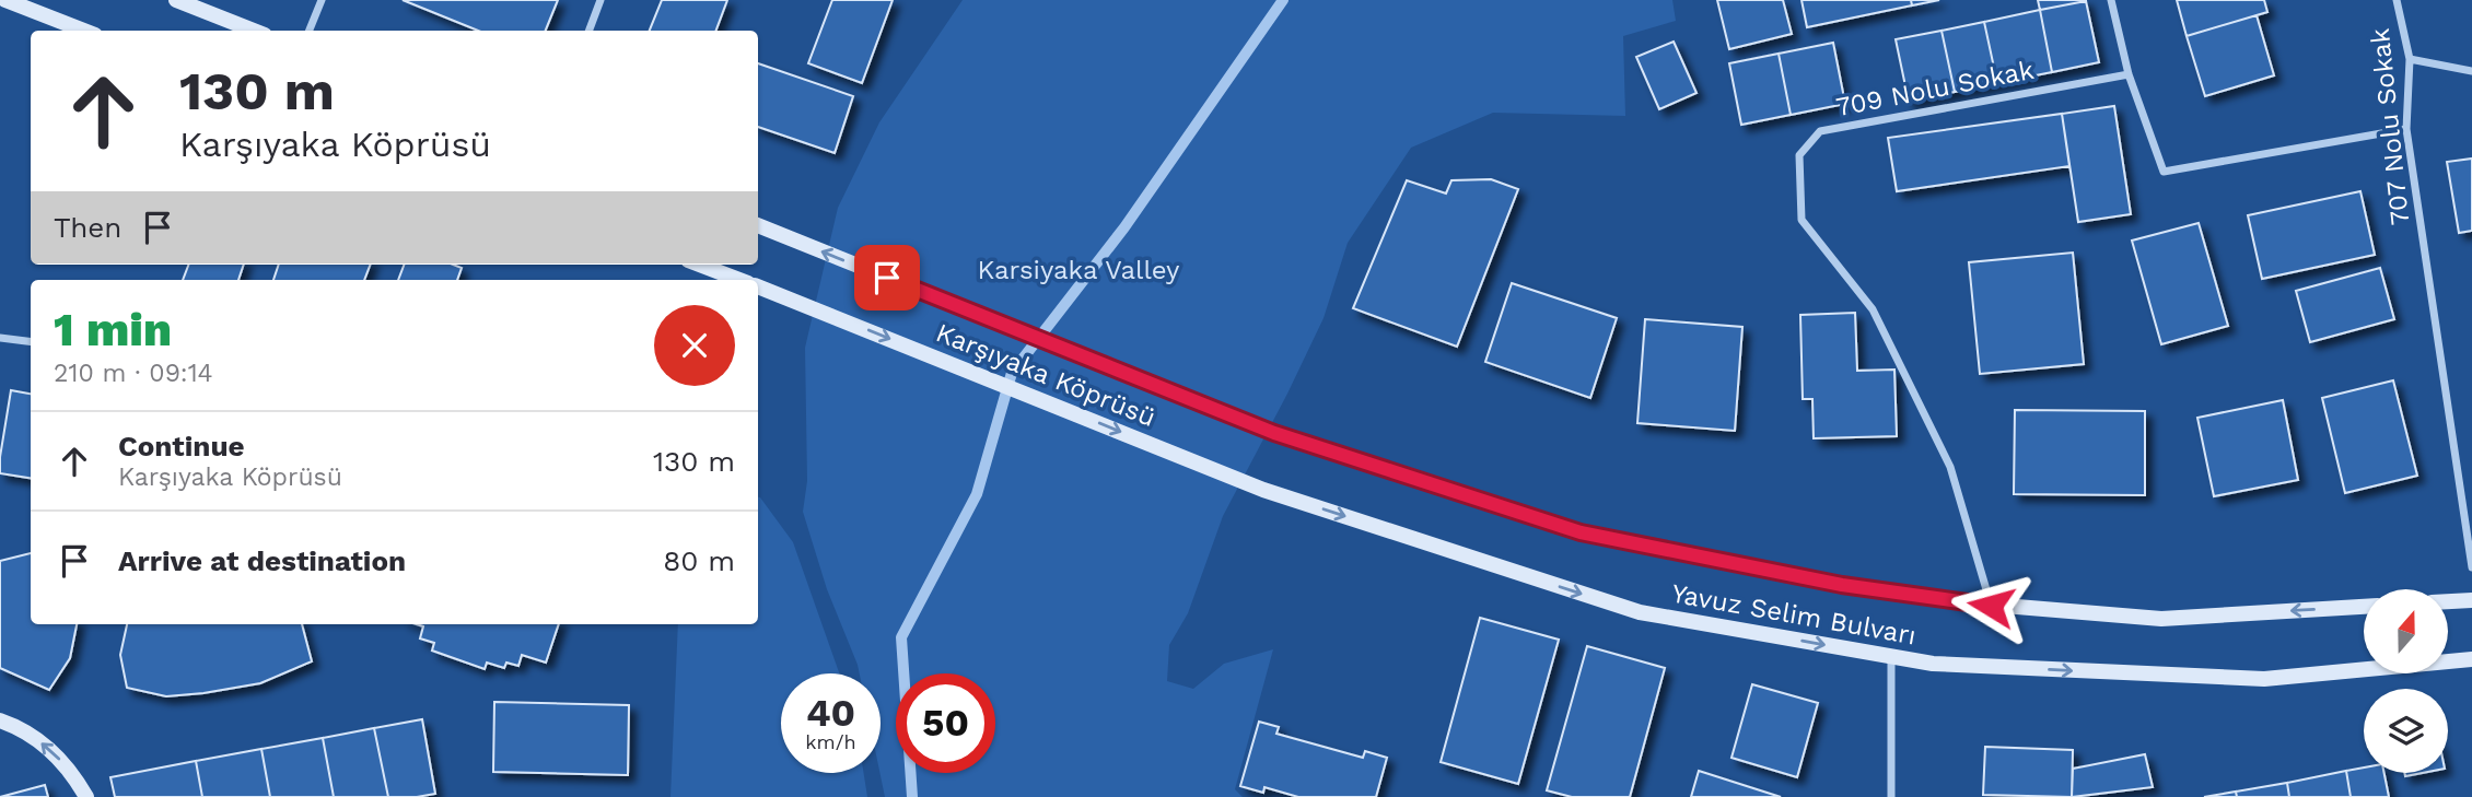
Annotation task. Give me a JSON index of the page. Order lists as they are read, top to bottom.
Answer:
{
  "streets": {
    "main road": ["Karşıyaka Köprüsü", "Yavuz Selim Bulvarı"],
    "street": ["709 Nolu Sokak", "707 Nolu Sokak"]
  },
  "crossings": [
    ["709 Nolu Sokak", "Yavuz Selim Bulvarı"],
    ["Karşıyaka Köprüsü", "Yavuz Selim Bulvarı"]
  ],
  "parks": ["Karsiyaka Valley"],
  "north": "top",
  "page": {
    "turn": ["130 m", "Karşıyaka Köprüsü"],
    "then": "Then",
    "heading": ["1 min", "210 m · 09:14"],
    "list": [
      {
        "name": "Continue",
        "note": "Karşıyaka Köprüsü",
        "value": "130 m"
      },
      {
        "name": "Arrive at destination",
        "value": "80 m"
      }
    ],
    "speed": "40 km/h",
    "limit": "50"
  }
}
